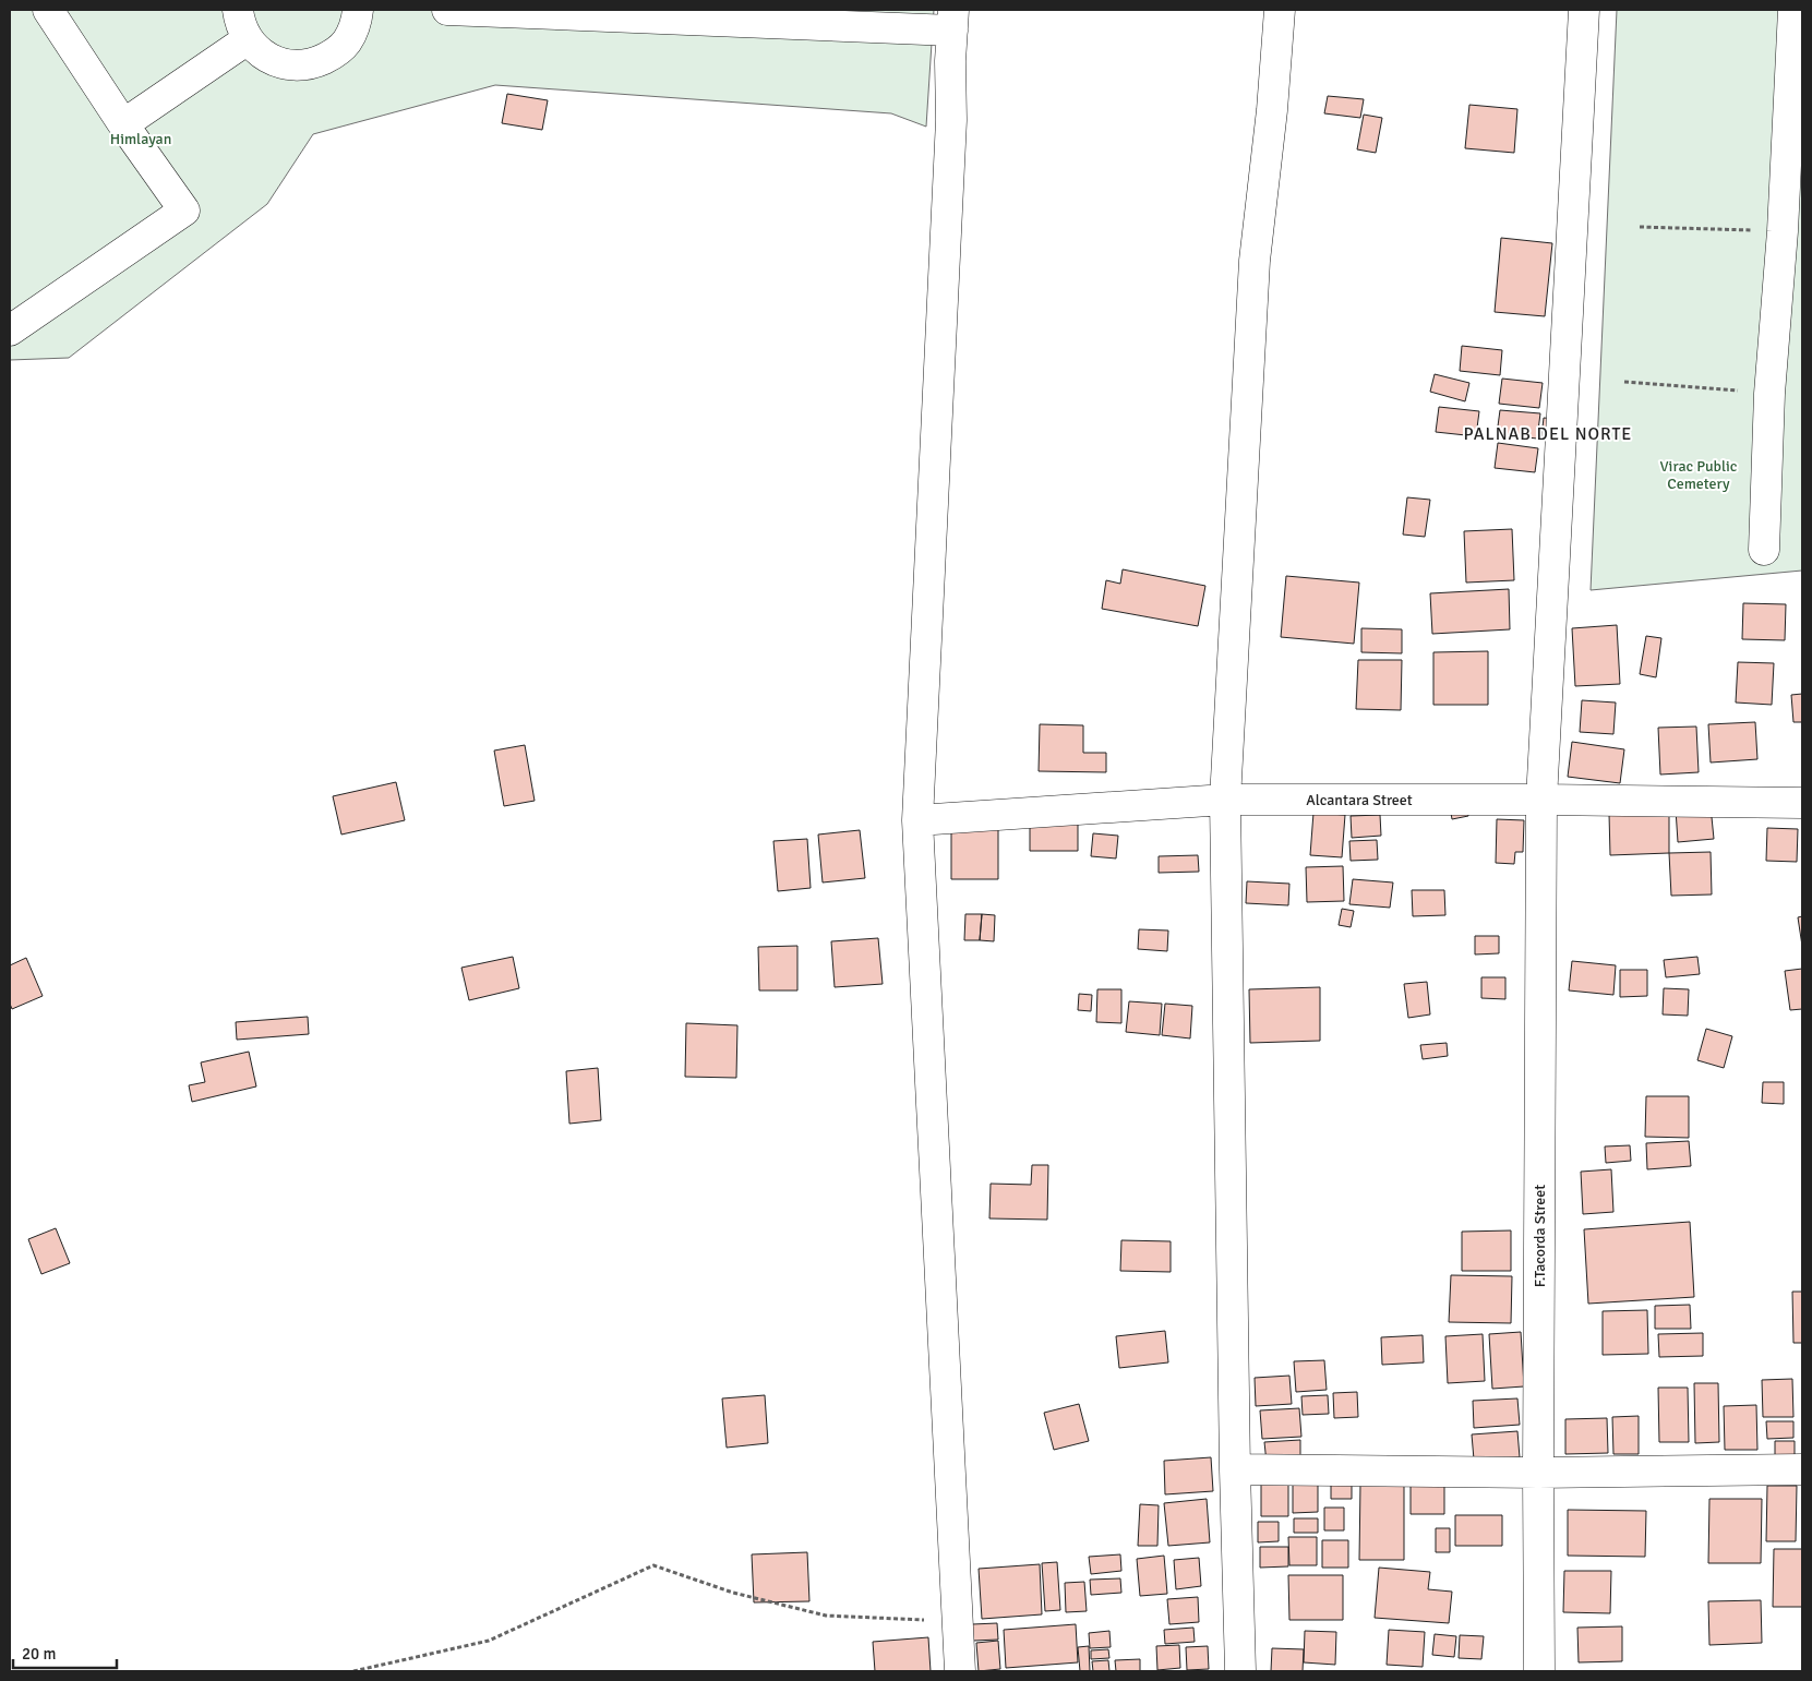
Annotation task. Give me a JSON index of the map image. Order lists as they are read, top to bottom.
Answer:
{
  "streets": {
    "street": ["Alcantara Street", "F.Tacorda Street"]
  },
  "crossings": [
    ["Alcantara Street", "F.Tacorda Street"]
  ],
  "districts": ["PALNAB DEL NORTE"],
  "parks": ["Himlayan", "Virac Public Cemetery"],
  "scale_bar": "20 m"
}
